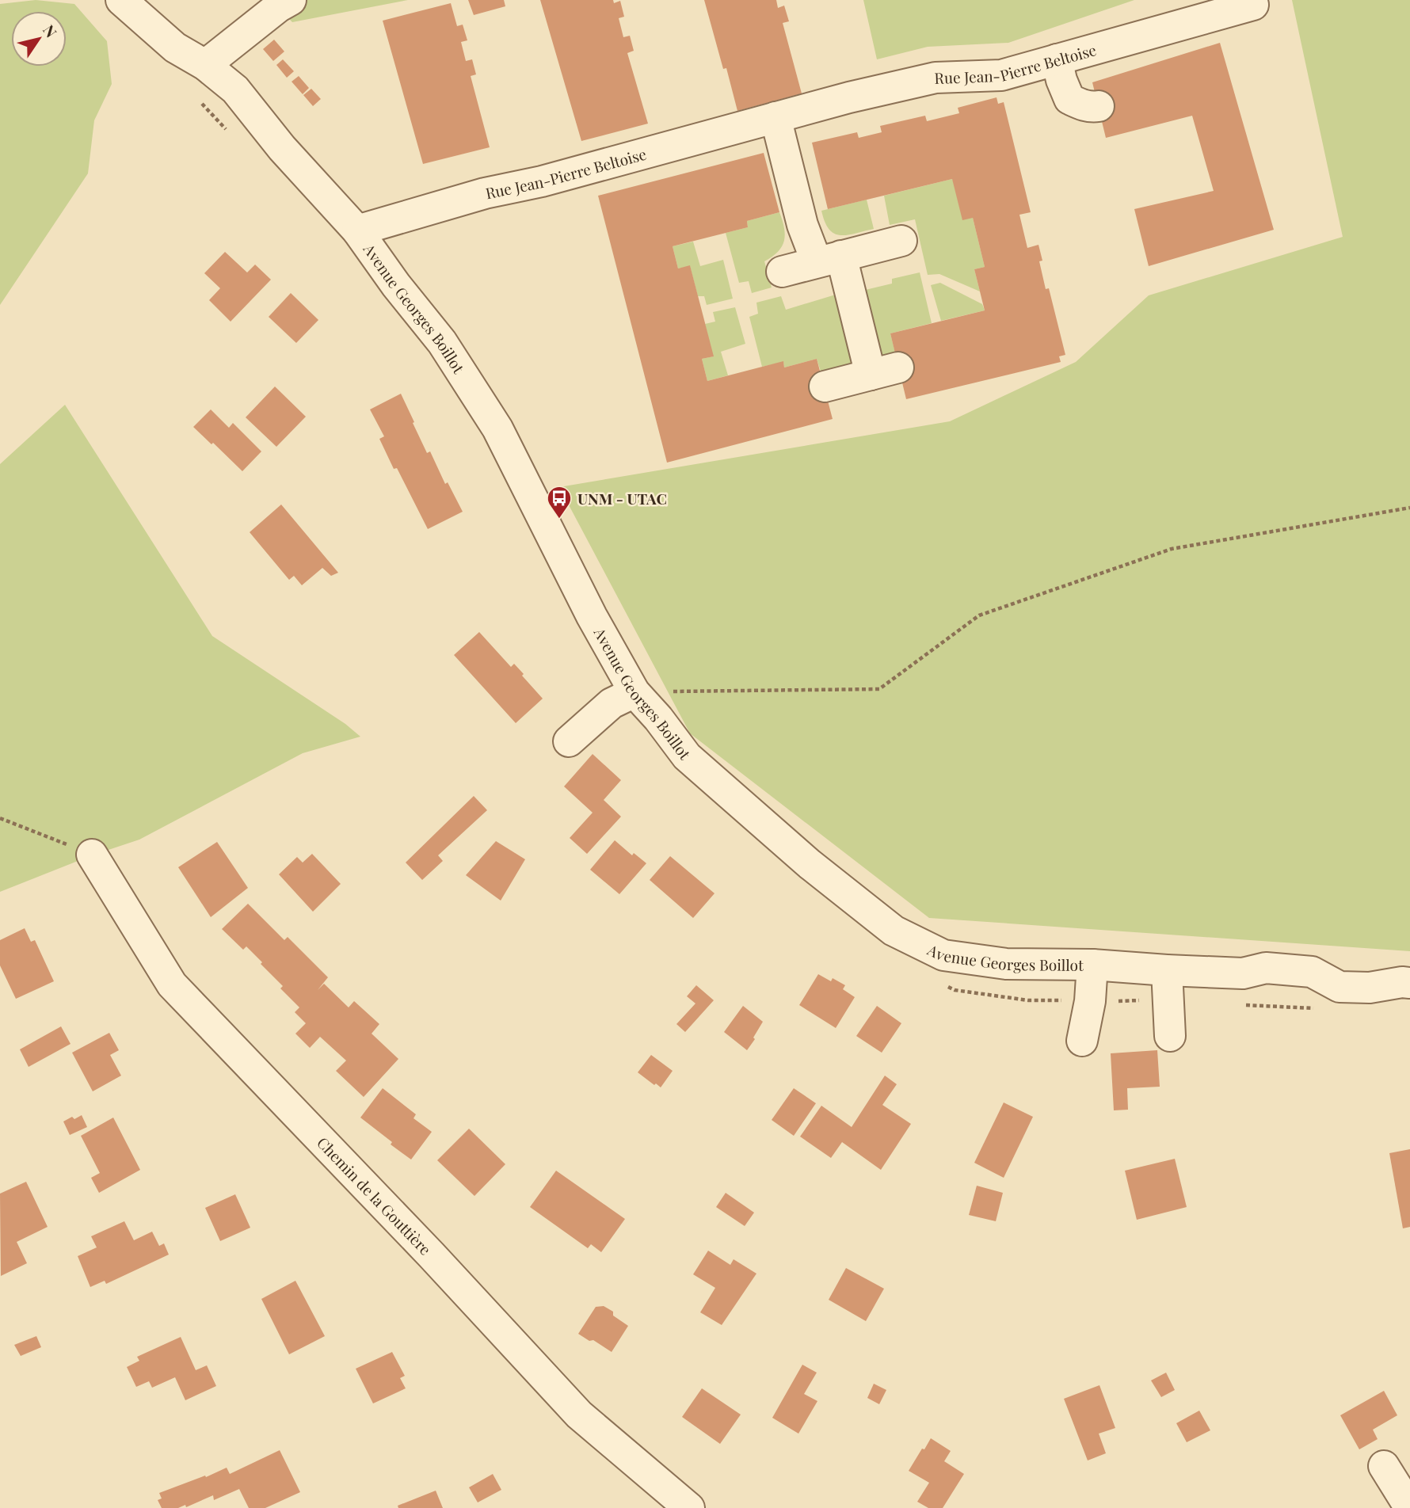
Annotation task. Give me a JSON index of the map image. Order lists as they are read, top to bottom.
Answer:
{
  "streets": {
    "street": ["Rue Jean-Pierre Beltoise", "Avenue Georges Boillot", "Chemin de la Gouttière"]
  },
  "crossings": [
    ["Rue Jean-Pierre Beltoise", "Avenue Georges Boillot"]
  ],
  "places": {
    "bus stop": ["UNM - UTAC"]
  },
  "north": "top right"
}
